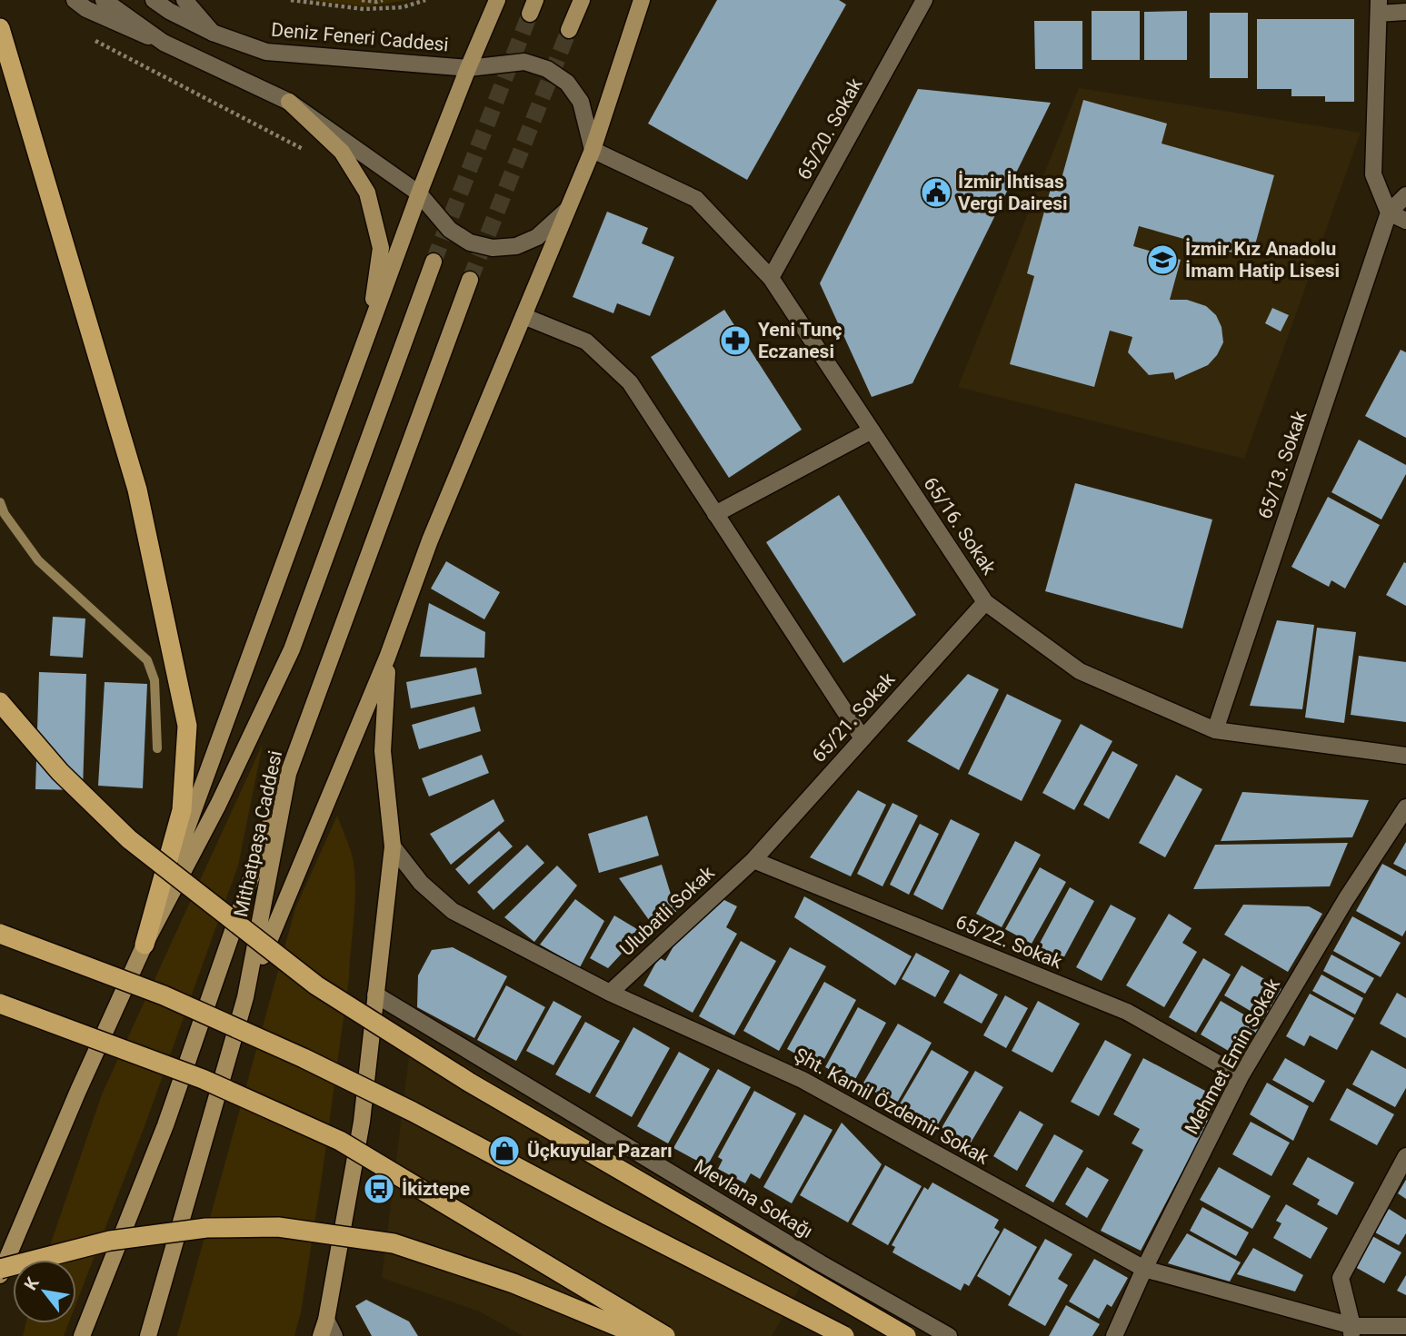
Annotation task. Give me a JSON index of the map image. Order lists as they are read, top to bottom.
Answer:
{
  "streets": {
    "main road": ["Mithatpaşa Caddesi"],
    "street": [
      "Deniz Feneri Caddesi",
      "65/20. Sokak",
      "65/13. Sokak",
      "65/16. Sokak",
      "65/21. Sokak",
      "Ulubatli Sokak",
      "65/22. Sokak",
      "Mehmet Emin Sokak",
      "Şht. Kamil Özdemir Sokak",
      "Mevlana Sokağı"
    ]
  },
  "crossings": [
    ["Deniz Feneri Caddesi", "65/16. Sokak"],
    ["65/20. Sokak", "65/16. Sokak"],
    ["65/13. Sokak", "65/16. Sokak"],
    ["65/16. Sokak", "65/21. Sokak"],
    ["65/21. Sokak", "Ulubatli Sokak"],
    ["65/21. Sokak", "65/22. Sokak"],
    ["Ulubatli Sokak", "65/22. Sokak"],
    ["Ulubatli Sokak", "Şht. Kamil Özdemir Sokak"],
    ["65/22. Sokak", "Mehmet Emin Sokak"],
    ["Mehmet Emin Sokak", "Şht. Kamil Özdemir Sokak"]
  ],
  "places": {
    "public building": ["İzmir İhtisas Vergi Dairesi"],
    "school or university": ["İzmir Kız Anadolu İmam Hatip Lisesi"],
    "pharmacy": ["Yeni Tunç Eczanesi"],
    "shop": ["Üçkuyular Pazarı"],
    "bus stop": ["İkiztepe"]
  },
  "north": "top left"
}
